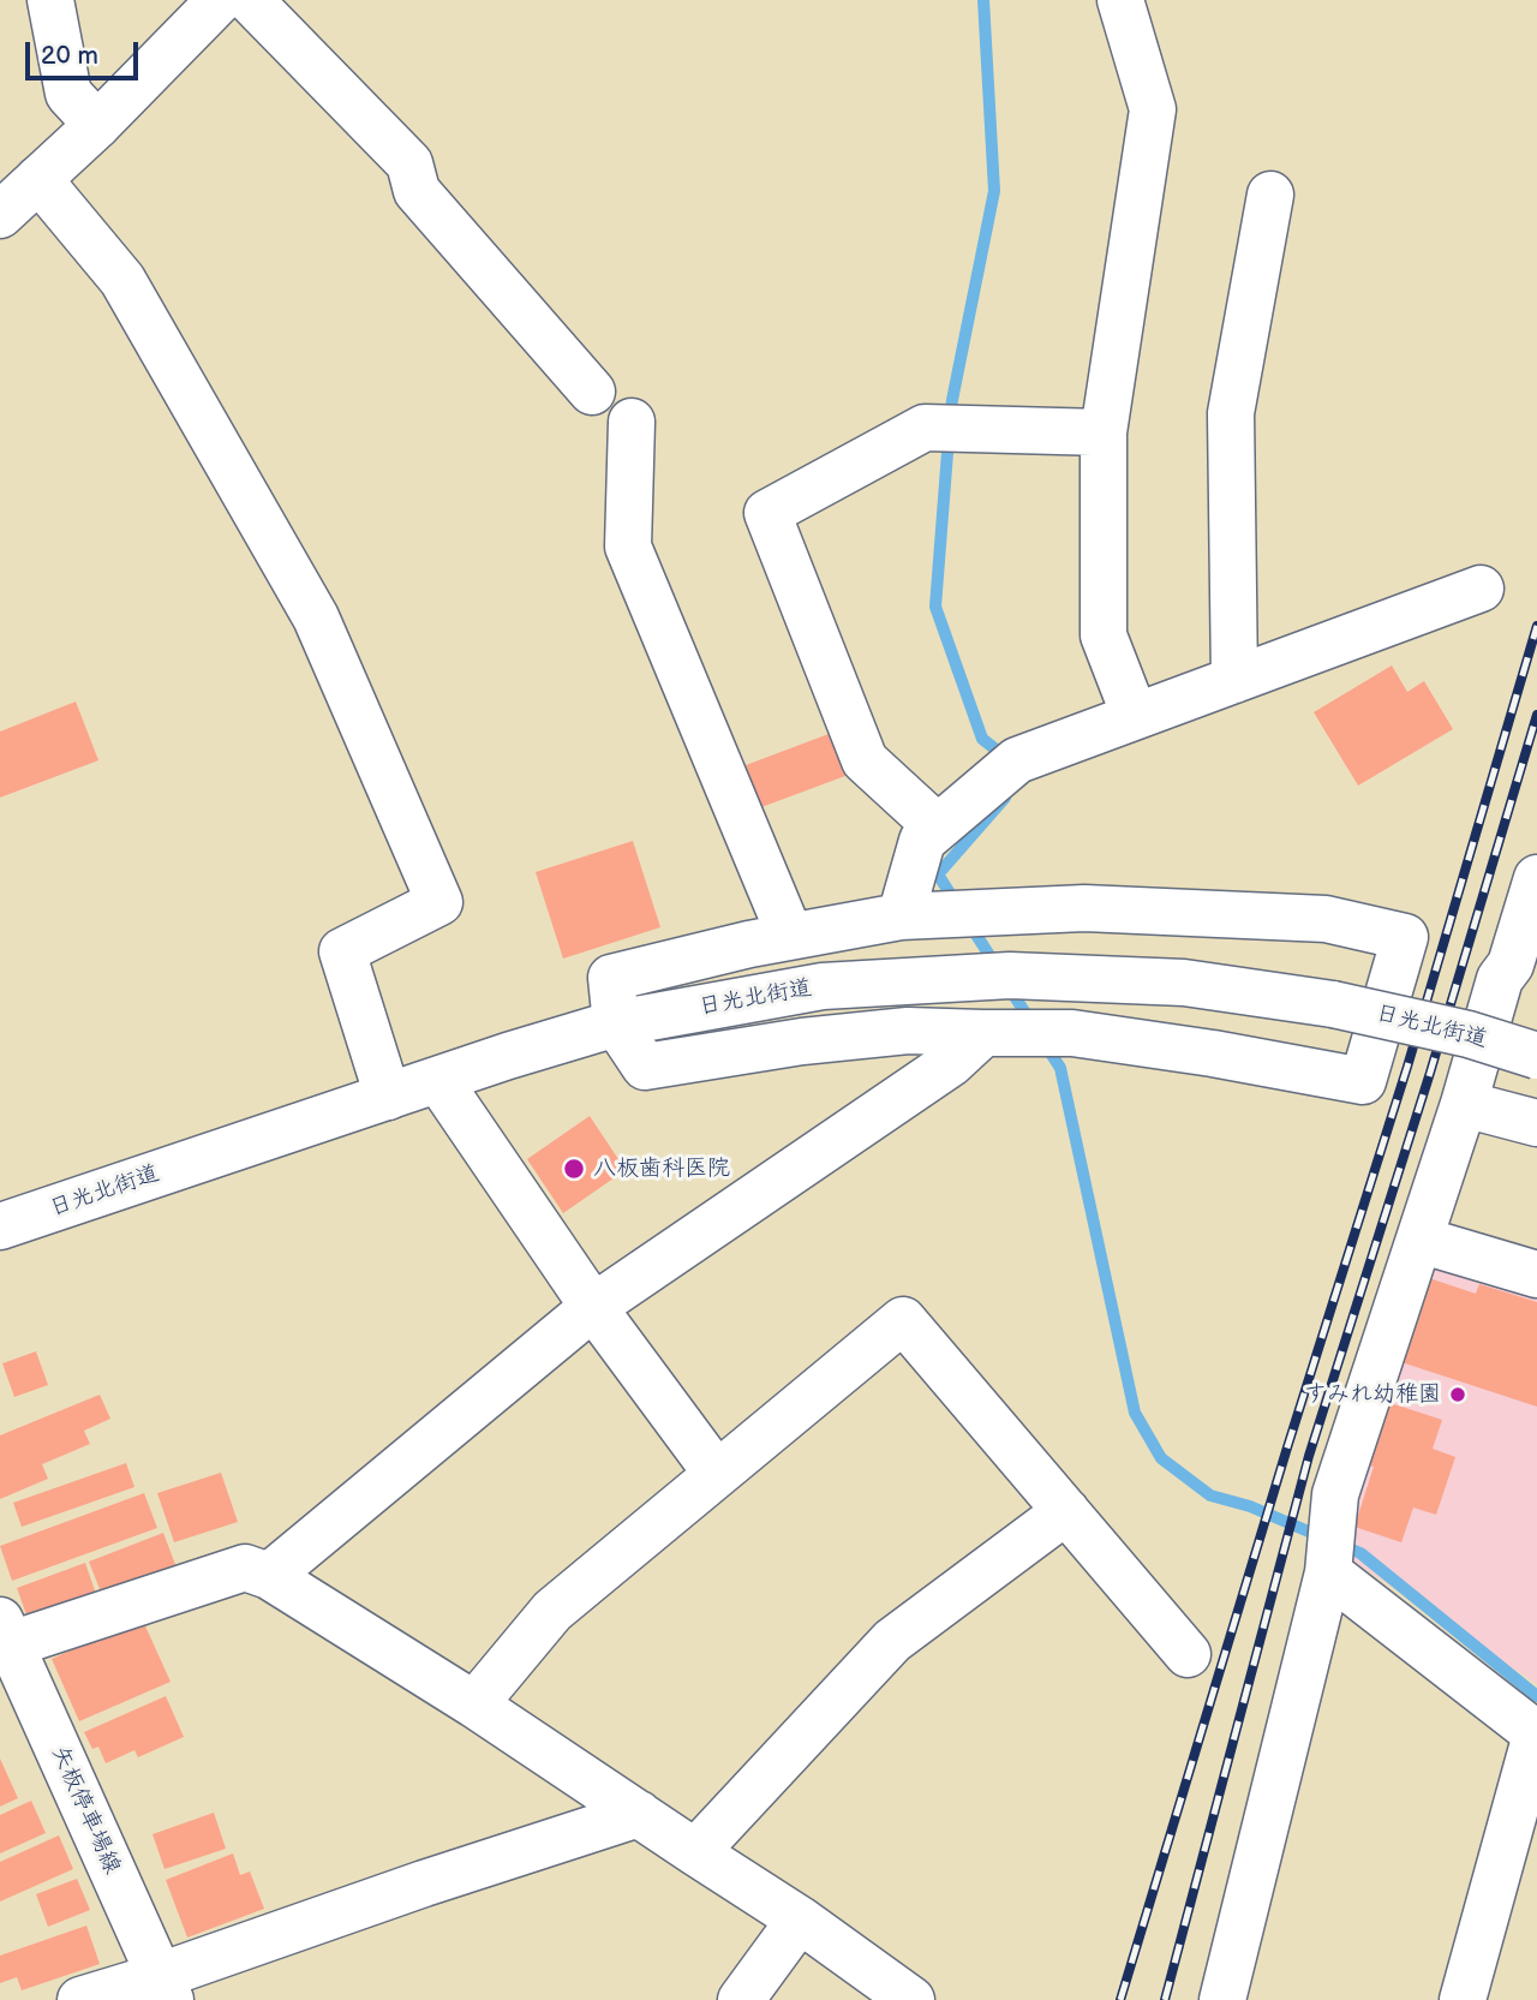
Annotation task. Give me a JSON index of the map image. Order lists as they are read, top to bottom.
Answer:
{
  "streets": {
    "main road": ["日光北街道", "矢板停車場線"]
  },
  "places": ["八板歯科医院", "すみれ幼稚園"],
  "scale_bar": "20 m"
}
